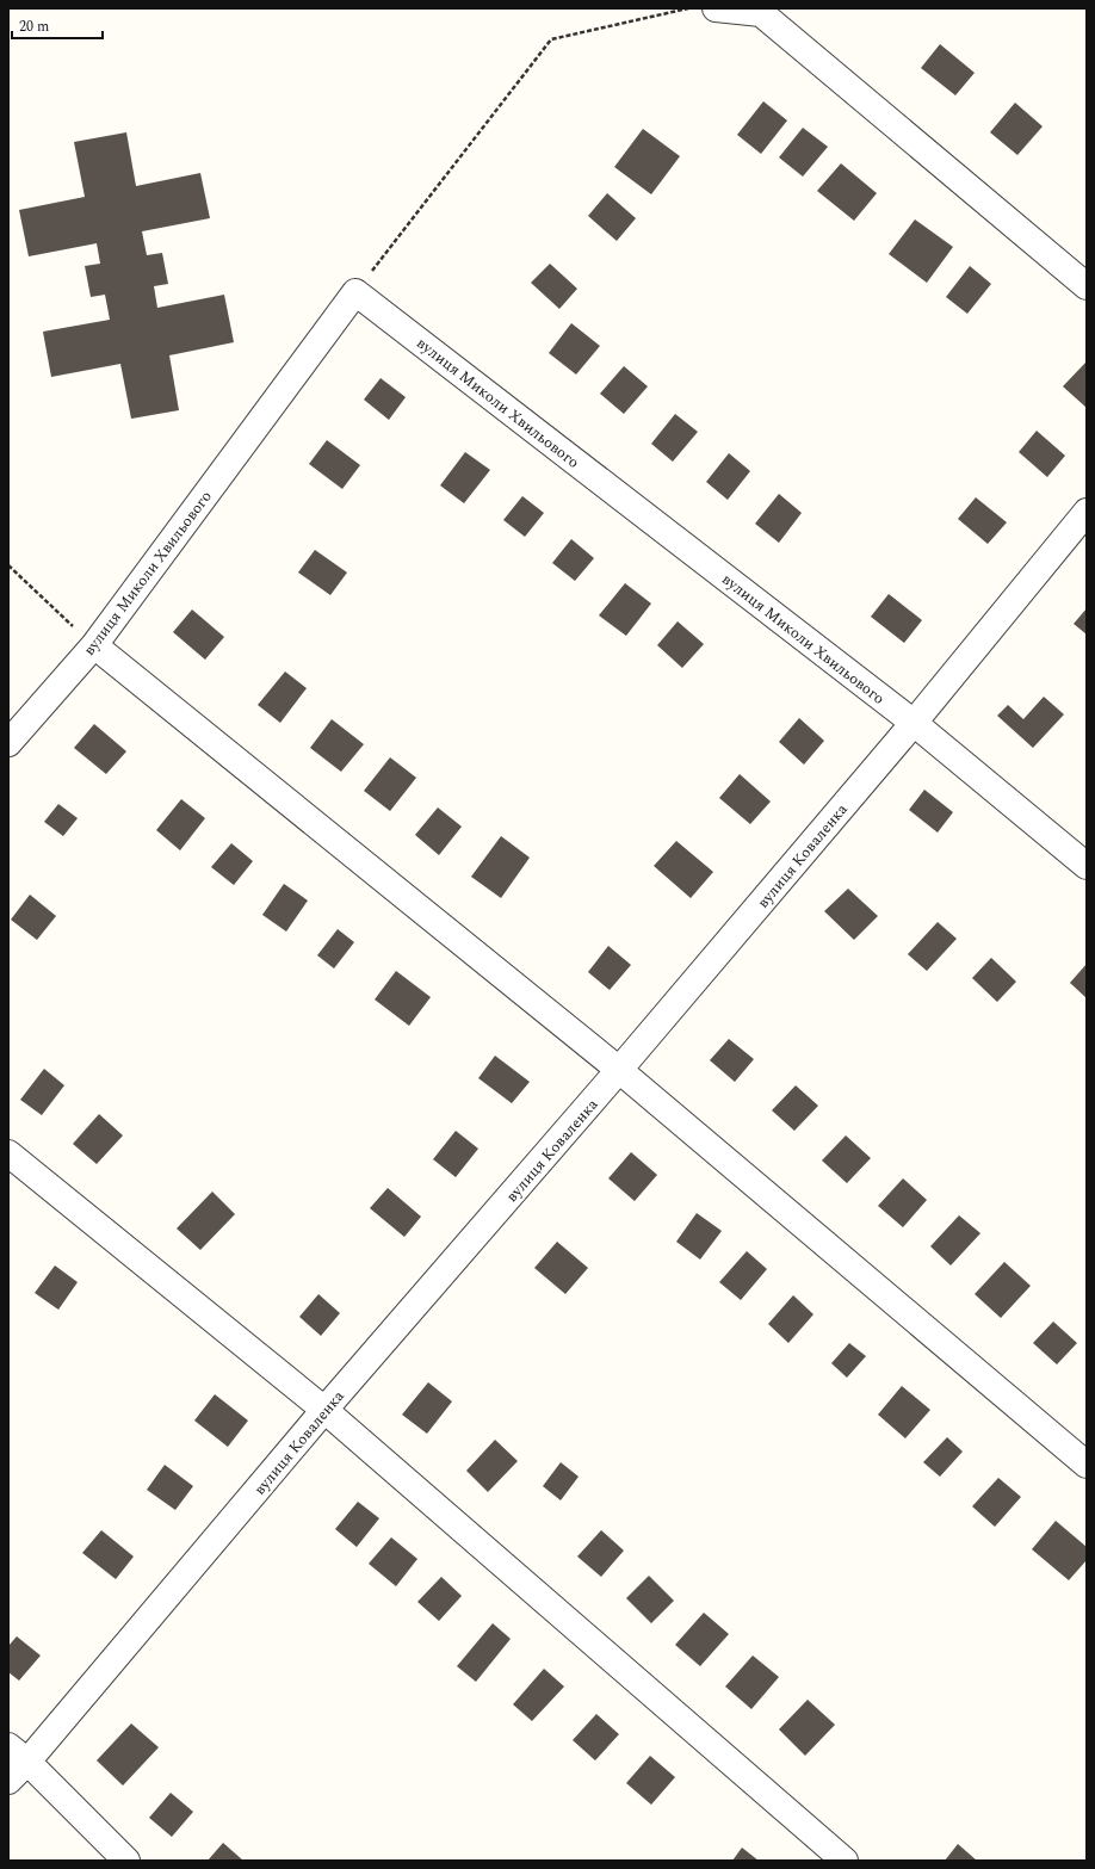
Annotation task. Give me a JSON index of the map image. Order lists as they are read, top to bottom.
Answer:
{
  "streets": {
    "street": ["вулиця Миколи Хвильового", "вулиця Коваленка"]
  },
  "crossings": [
    ["вулиця Миколи Хвильового", "вулиця Коваленка"]
  ],
  "scale_bar": "20 m"
}
